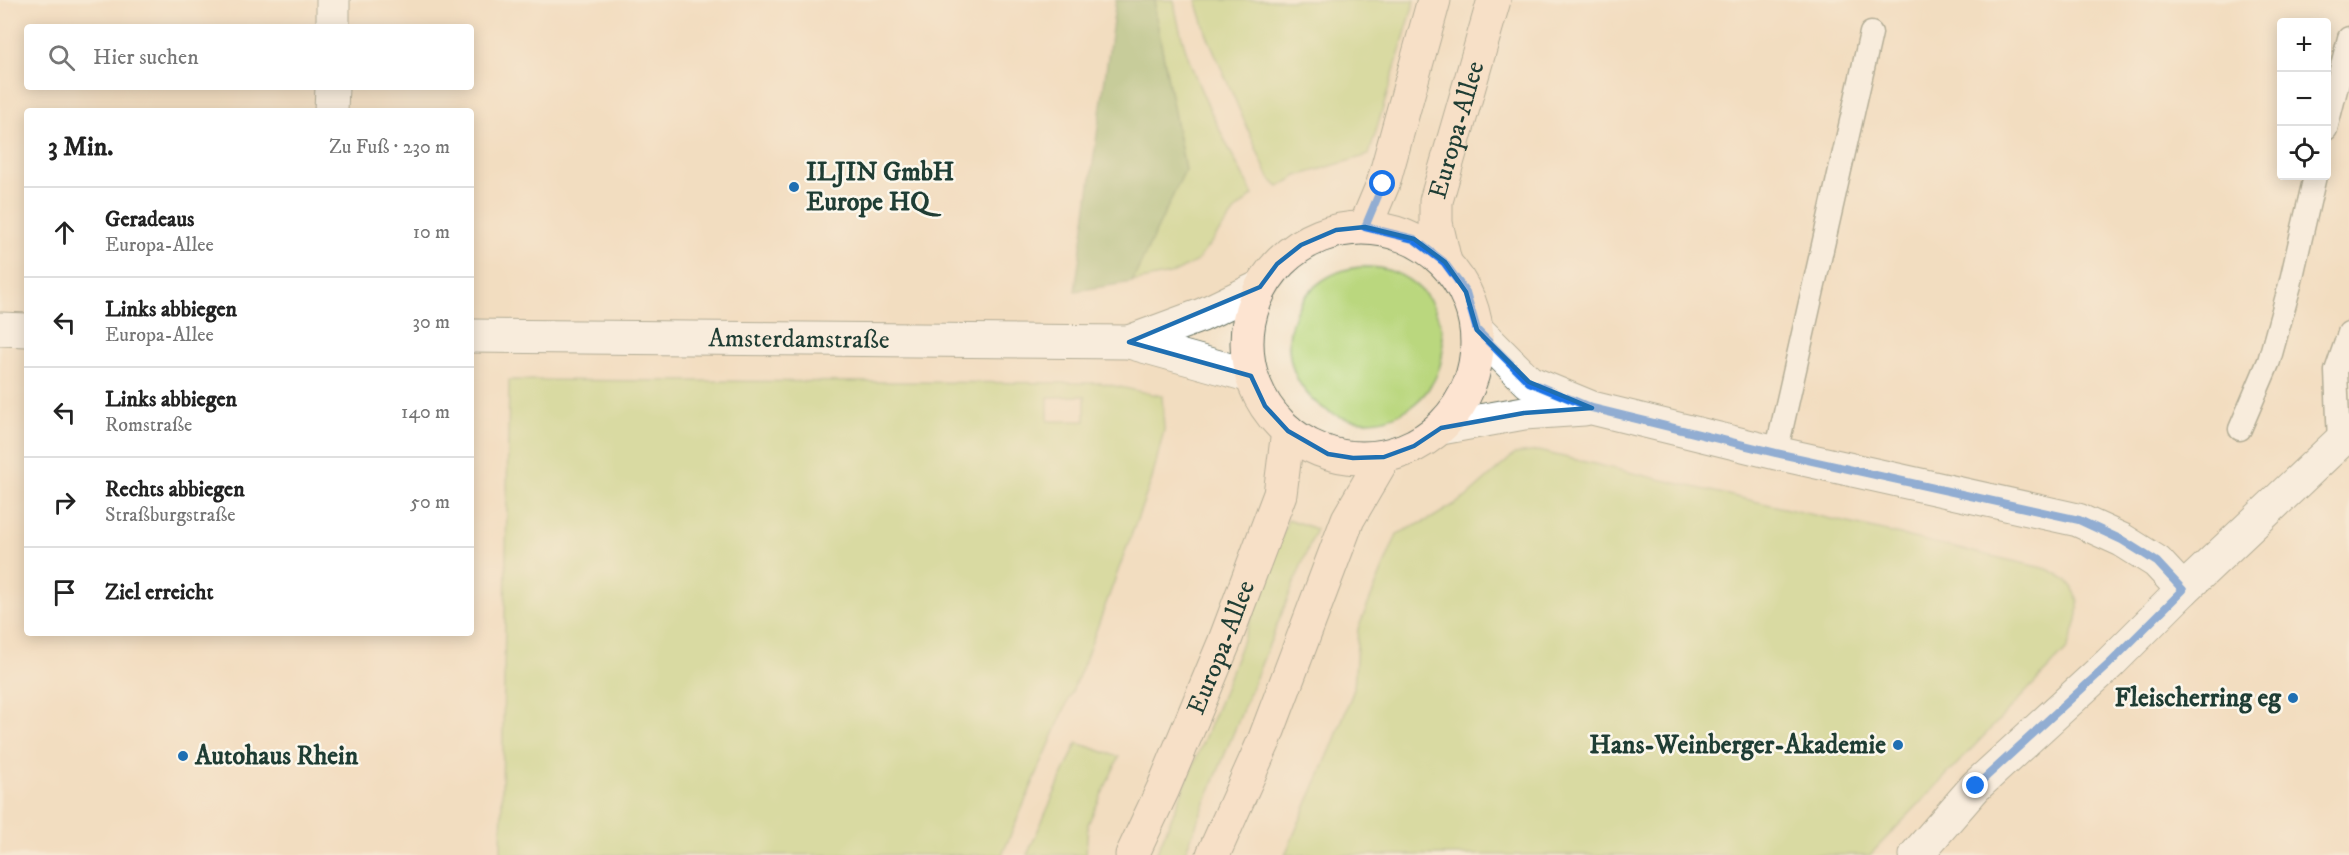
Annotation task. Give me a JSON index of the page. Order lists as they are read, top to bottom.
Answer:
{
  "streets": {
    "street": ["Europa-Allee", "Amsterdamstraße"]
  },
  "crossings": [
    ["Europa-Allee", "Amsterdamstraße"]
  ],
  "places": [
    "ILJIN GmbH Europe HQ",
    "Fleischerring eg",
    "Hans-Weinberger-Akademie",
    "Autohaus Rhein"
  ],
  "page": {
    "map_buttons": ["+", "−"],
    "search": "Hier suchen",
    "heading": ["3 Min.", "Zu Fuß · 230 m"],
    "list": [
      ["Geradeaus", "Europa-Allee", "10 m"],
      ["Links abbiegen", "Europa-Allee", "30 m"],
      ["Links abbiegen", "Romstraße", "140 m"],
      ["Rechts abbiegen", "Straßburgstraße", "50 m"],
      "Ziel erreicht"
    ]
  }
}
